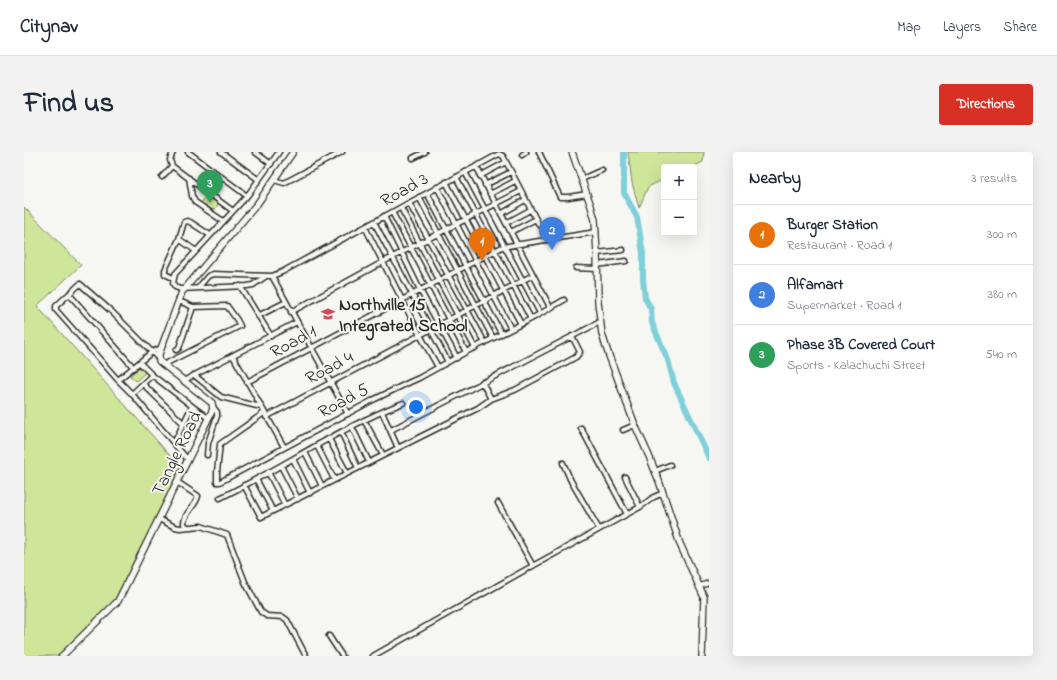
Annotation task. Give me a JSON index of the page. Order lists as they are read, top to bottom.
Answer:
{
  "streets": {
    "street": [
      "Road 3",
      "Road 1",
      "Road 4",
      "Road 5",
      "Tangle Road"
    ]
  },
  "crossings": [
    ["Road 4", "Road 5"]
  ],
  "places": {
    "school or university": ["Northville 15 Integrated School"]
  },
  "page": {
    "header": "Citynav",
    "nav": ["Map", "Layers", "Share"],
    "title": "Find us",
    "buttons": "Directions",
    "heading": ["Nearby", "3 results"],
    "map_buttons": ["+", "−"],
    "pins": ["3", "2", "1"],
    "list": [
      {
        "mark": "1",
        "name": "Burger Station",
        "note": "Restaurant · Road 1",
        "value": "300 m"
      },
      {
        "mark": "2",
        "name": "Alfamart",
        "note": "Supermarket · Road 1",
        "value": "380 m"
      },
      {
        "mark": "3",
        "name": "Phase 3B Covered Court",
        "note": "Sports · Kalachuchi Street",
        "value": "540 m"
      }
    ]
  }
}
